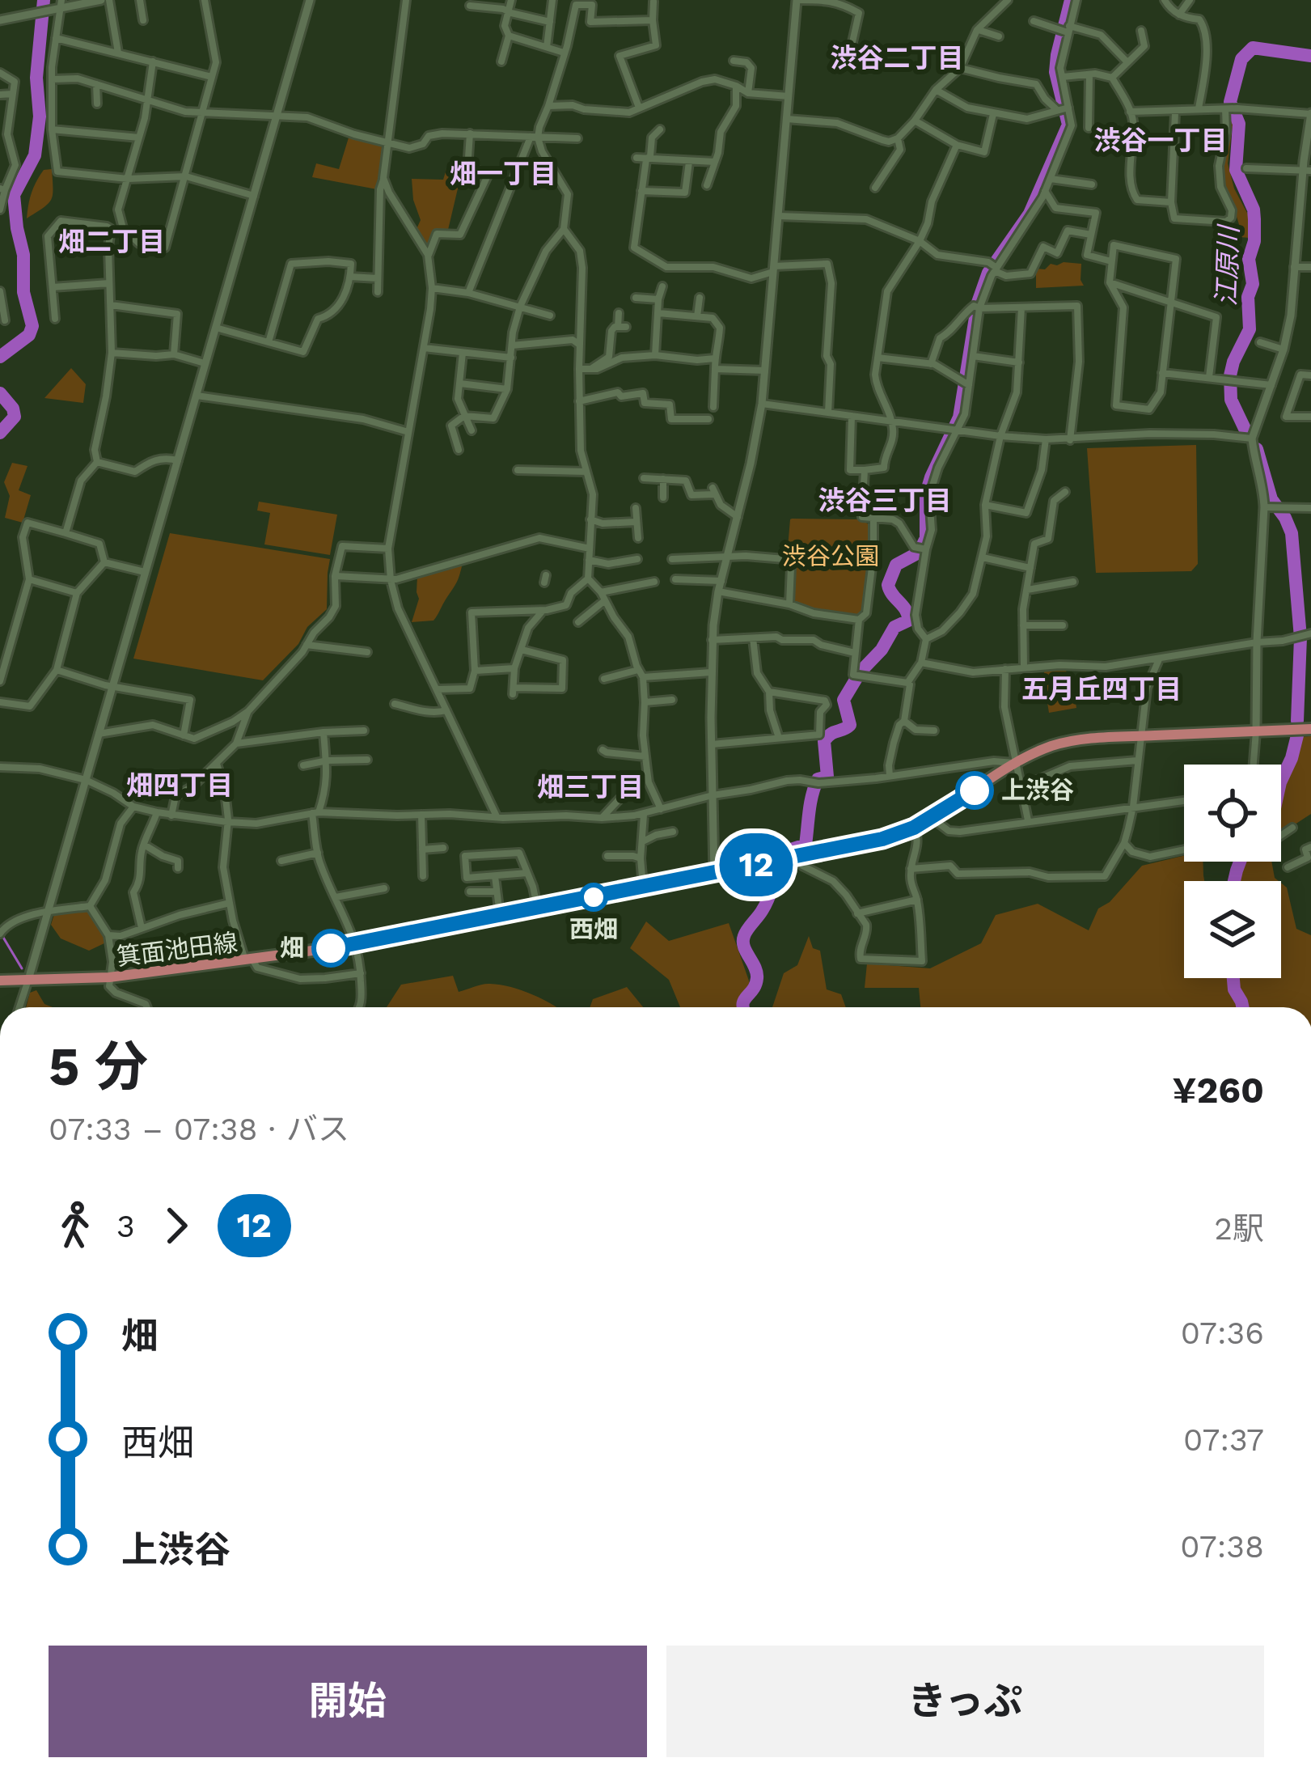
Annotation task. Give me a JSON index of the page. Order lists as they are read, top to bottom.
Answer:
{
  "streets": {
    "main road": ["箕面池田線"]
  },
  "districts": [
    "渋谷二丁目",
    "渋谷一丁目",
    "畑一丁目",
    "畑二丁目",
    "渋谷三丁目",
    "五月丘四丁目",
    "畑四丁目",
    "畑三丁目"
  ],
  "water": ["江原川"],
  "parks": ["渋谷公園"],
  "places": ["上渋谷", "西畑", "畑"],
  "lines": ["bus line 12"],
  "page": {
    "on_map": "12",
    "heading": ["5 分", "07:33 – 07:38 · バス", "¥260"],
    "legs": ["3", "12", "2駅"],
    "list": [
      {
        "name": "畑",
        "value": "07:36"
      },
      {
        "name": "西畑",
        "value": "07:37"
      },
      {
        "name": "上渋谷",
        "value": "07:38"
      }
    ],
    "buttons": ["開始", "きっぷ"]
  }
}
